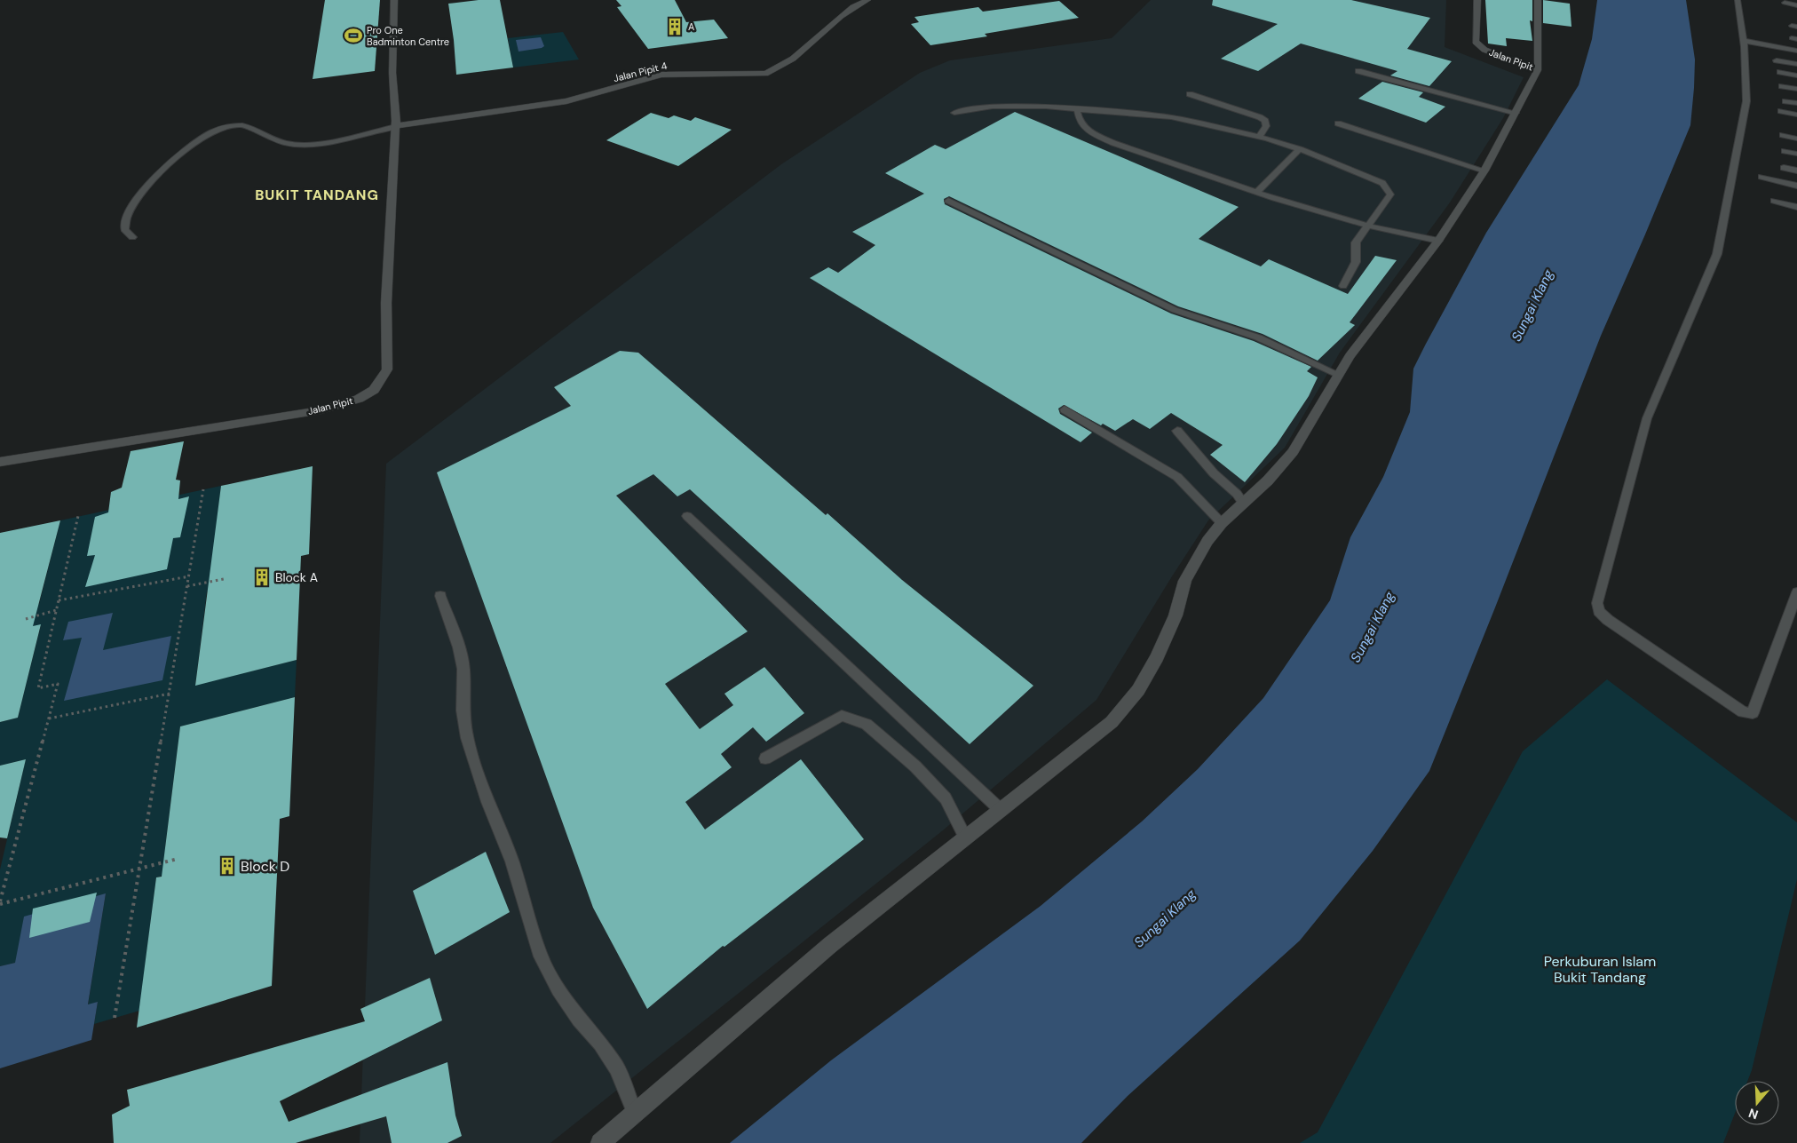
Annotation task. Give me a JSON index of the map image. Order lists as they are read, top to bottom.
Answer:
{
  "streets": {
    "street": ["Jalan Pipit", "Jalan Pipit 4"]
  },
  "crossings": [
    ["Jalan Pipit", "Jalan Pipit 4"]
  ],
  "districts": ["BUKIT TANDANG"],
  "water": ["Sungai Klang"],
  "parks": ["Perkuburan Islam Bukit Tandang"],
  "places": {
    "building": ["A", "Block A", "Block D"],
    "sports": ["Pro One Badminton Centre"]
  },
  "north": "bottom"
}
